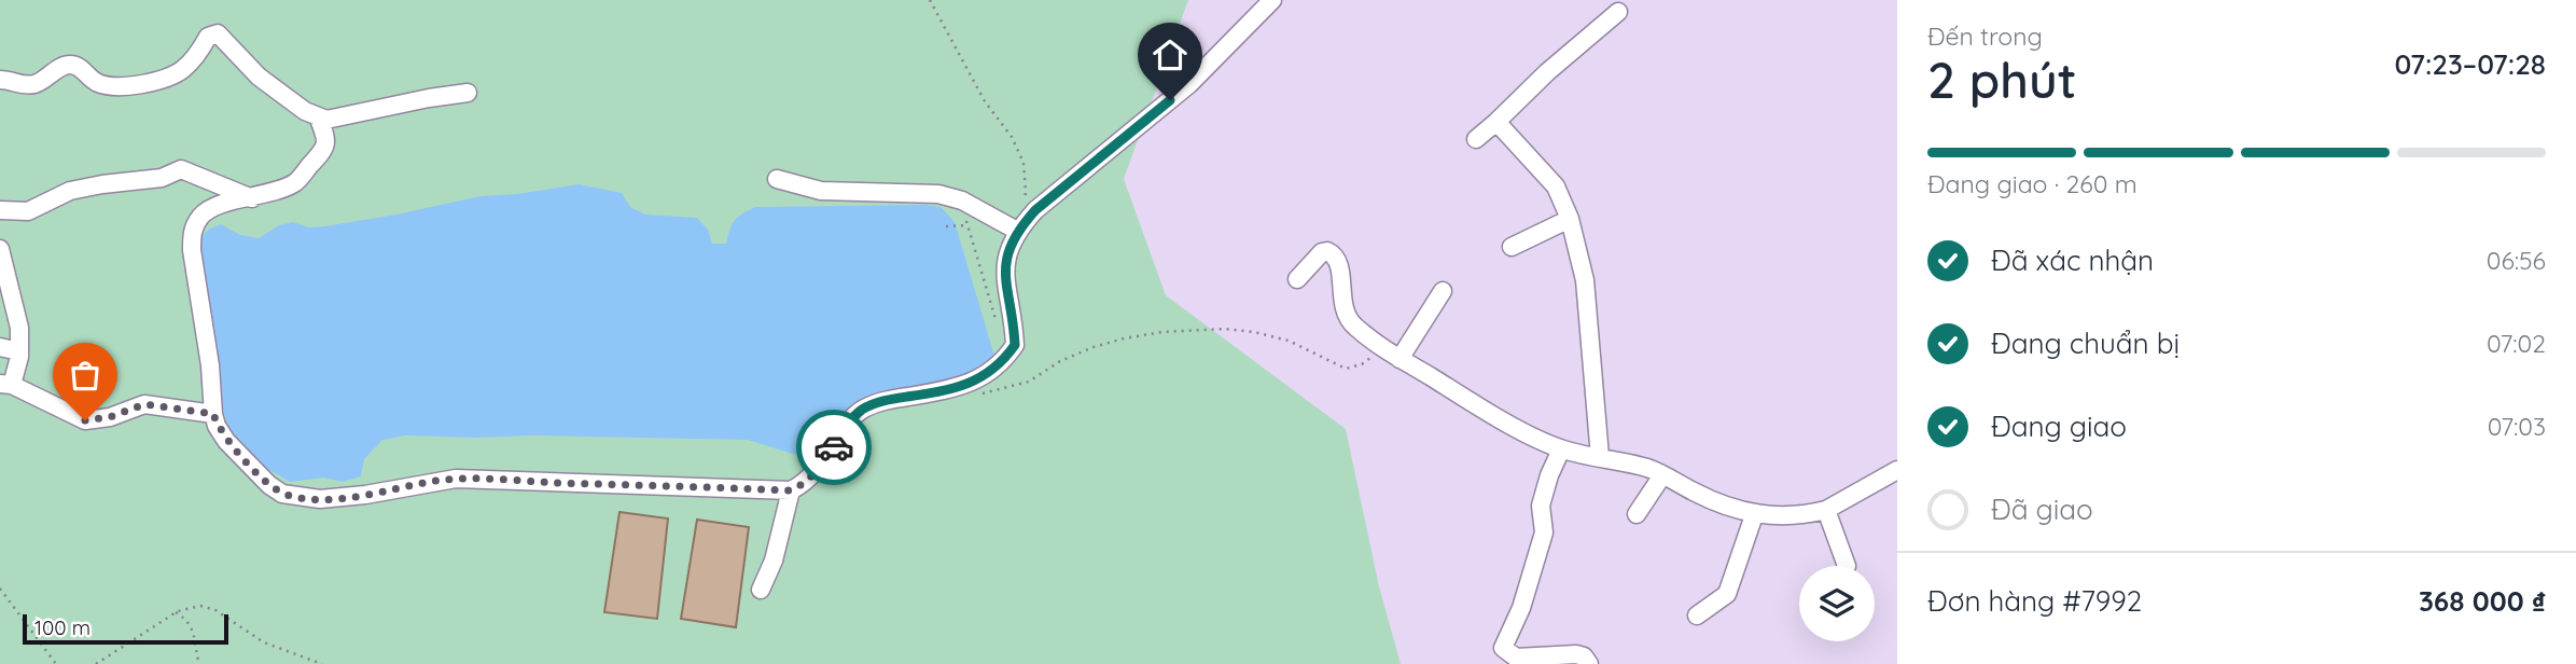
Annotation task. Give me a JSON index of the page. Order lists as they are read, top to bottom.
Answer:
{
  "scale_bar": "100 m",
  "page": {
    "heading": ["2 phút", "Đến trong", "07:23–07:28"],
    "panel": ["Đơn hàng #7992", "368 000 ₫"],
    "bar": "Đang giao · 260 m",
    "list": [
      ["Đã xác nhận", "06:56"],
      ["Đang chuẩn bị", "07:02"],
      ["Đang giao", "07:03"],
      "Đã giao"
    ],
    "scale": "100 m"
  }
}
